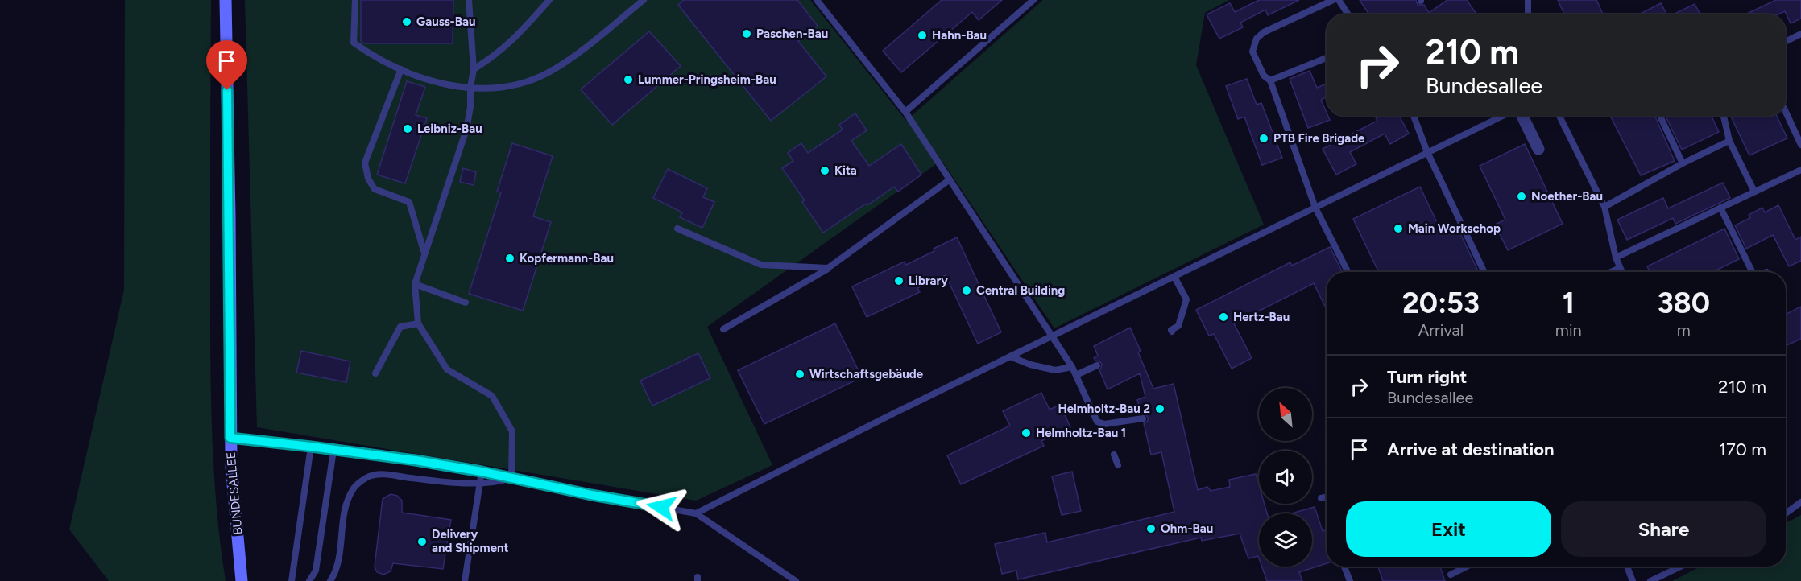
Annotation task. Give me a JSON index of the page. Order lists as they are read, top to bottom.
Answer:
{
  "streets": {
    "main road": ["BUNDESALLEE"]
  },
  "places": [
    "Gauss-Bau",
    "Paschen-Bau",
    "Hahn-Bau",
    "Lummer-Pringsheim-Bau",
    "Leibniz-Bau",
    "PTB Fire Brigade",
    "Kita",
    "Noether-Bau",
    "Main Workschop",
    "Kopfermann-Bau",
    "Library",
    "Central Building",
    "Hertz-Bau",
    "Wirtschaftsgebäude",
    "Helmholtz-Bau 2",
    "Helmholtz-Bau 1",
    "Ohm-Bau",
    "Delivery and Shipment"
  ],
  "north": "top left",
  "page": {
    "turn": ["210 m", "Bundesallee"],
    "eta": [
      "20:53",
      "Arrival",
      "1",
      "min",
      "380",
      "m"
    ],
    "list": [
      {
        "name": "Turn right",
        "note": "Bundesallee",
        "value": "210 m"
      },
      {
        "name": "Arrive at destination",
        "value": "170 m"
      }
    ],
    "buttons": ["Exit", "Share"]
  }
}
